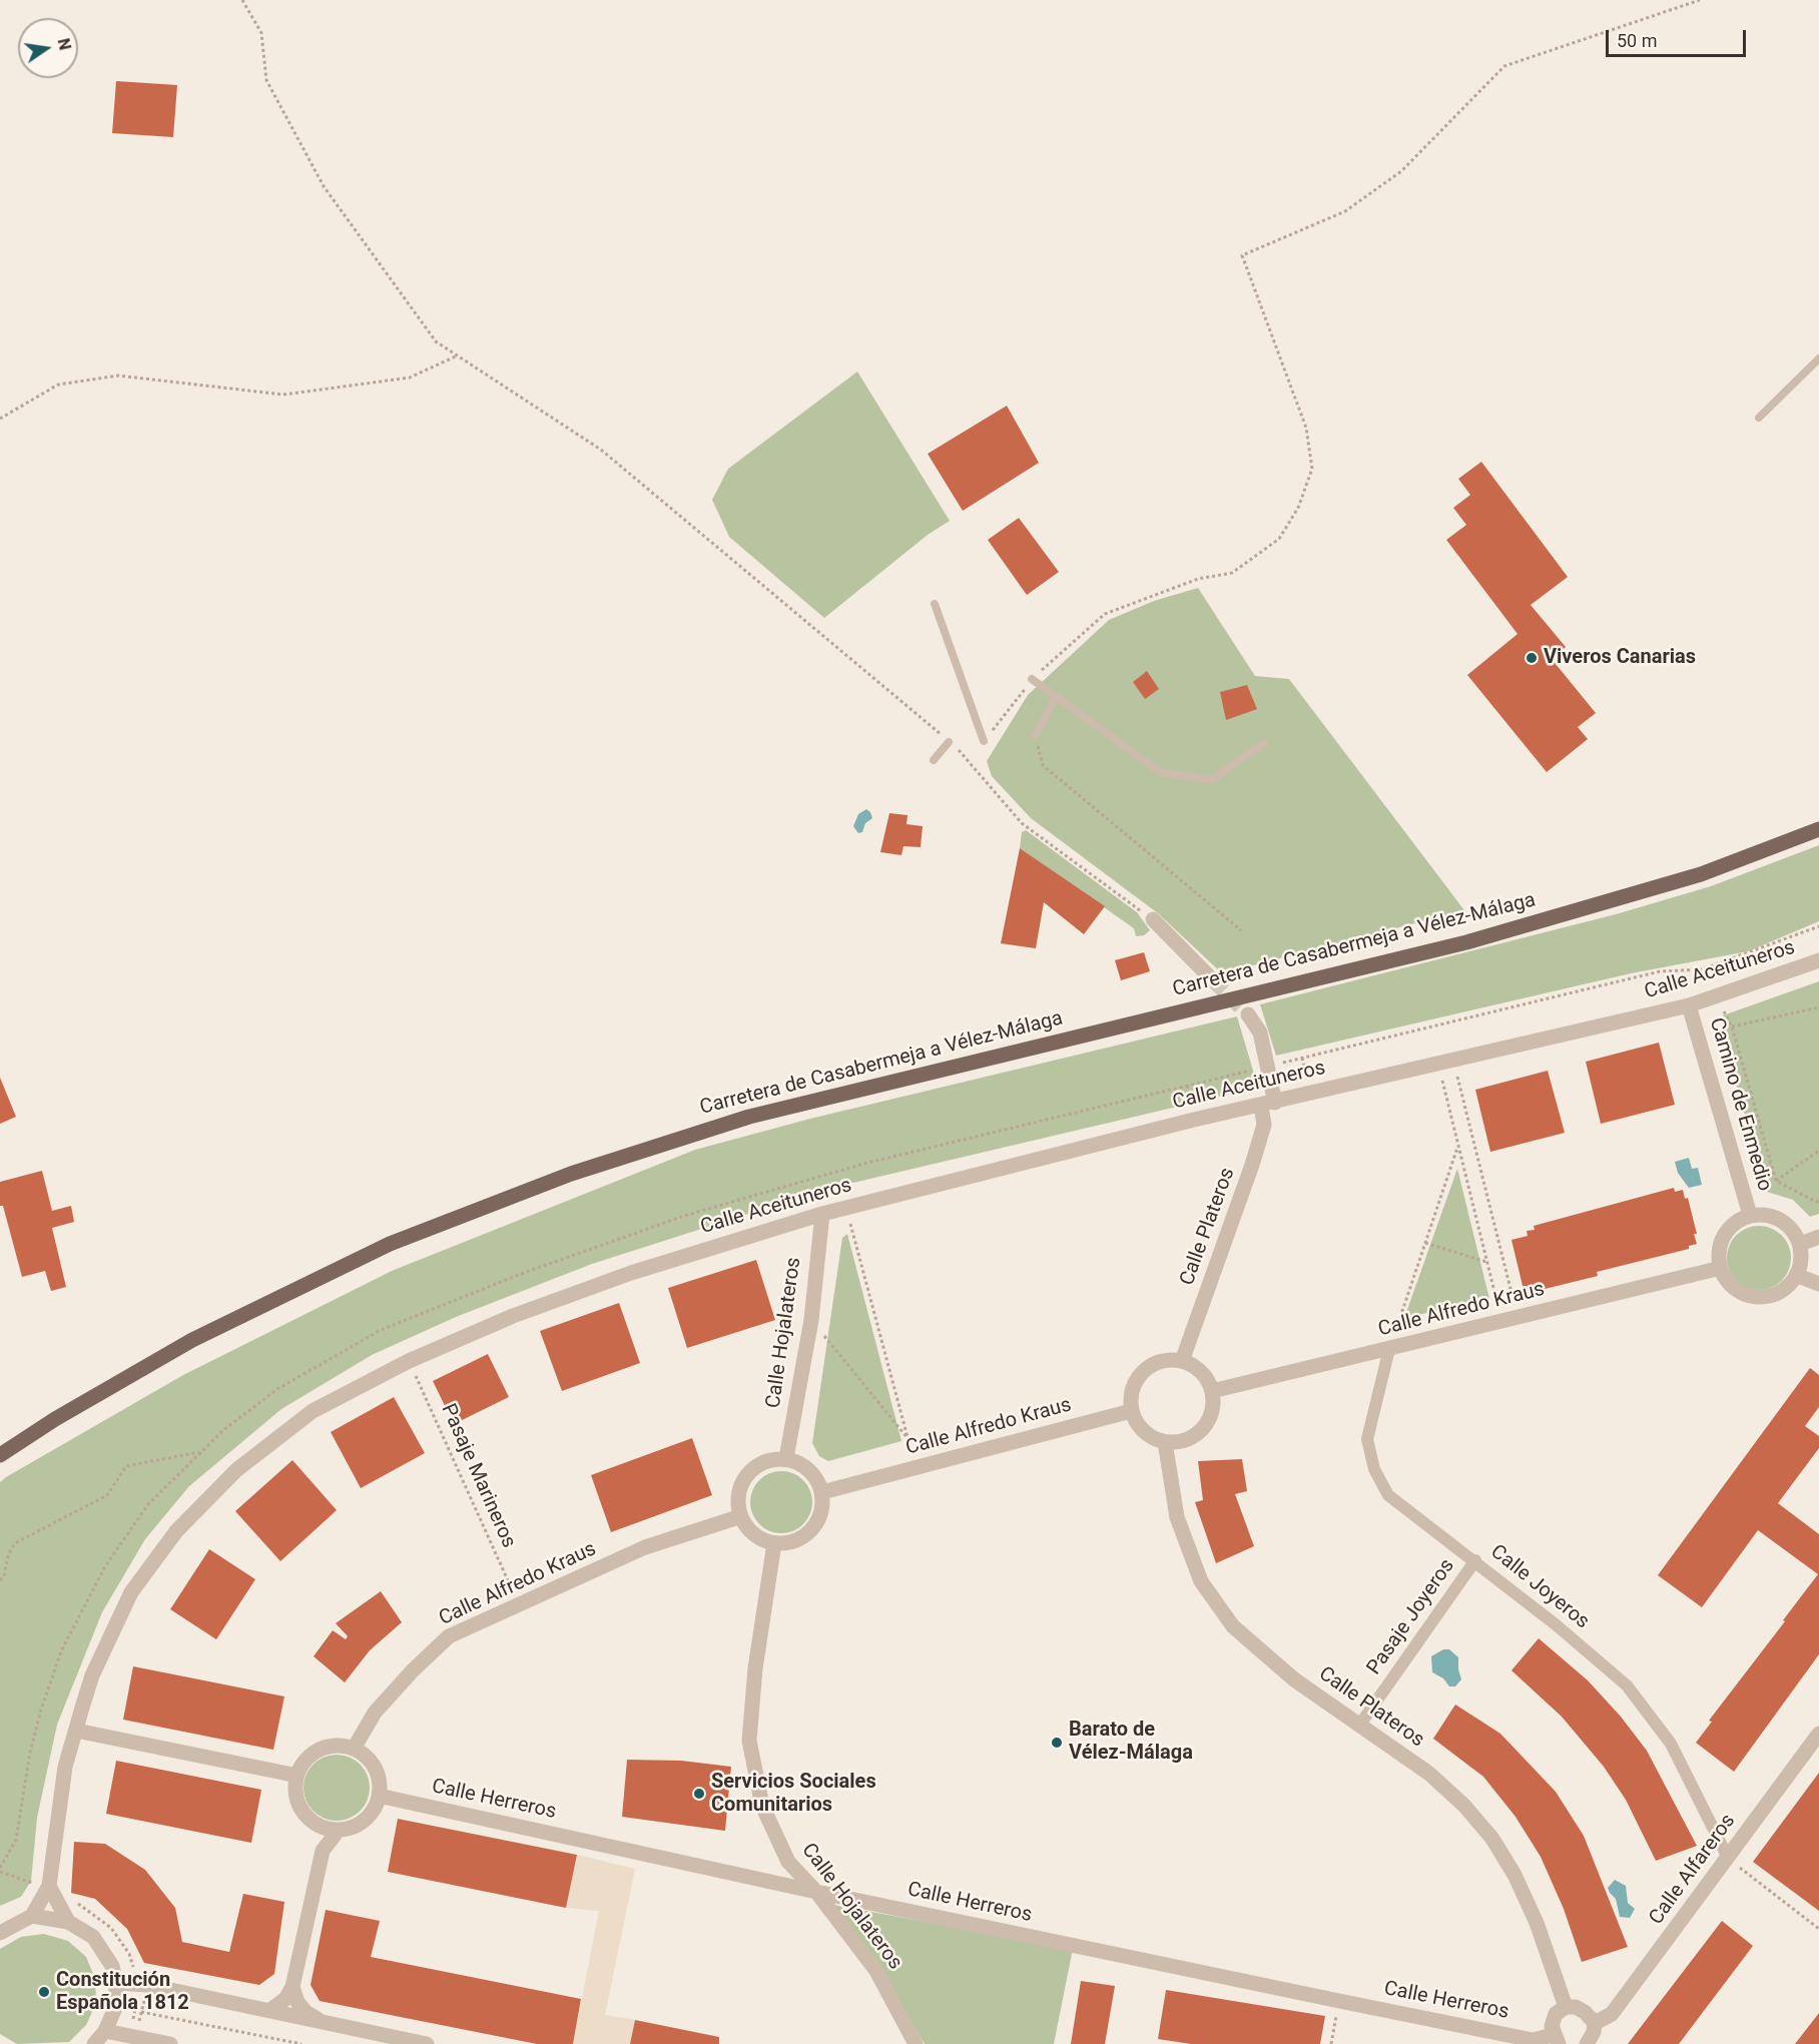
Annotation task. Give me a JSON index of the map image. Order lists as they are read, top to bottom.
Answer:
{
  "streets": {
    "main road": ["Carretera de Casabermeja a Vélez-Málaga"],
    "street": [
      "Calle Aceituneros",
      "Camino de Enmedio",
      "Calle Plateros",
      "Calle Alfredo Kraus",
      "Calle Hojalateros",
      "Calle Joyeros",
      "Pasaje Joyeros",
      "Calle Herreros",
      "Calle Alfareros"
    ],
    "path": ["Pasaje Marineros"]
  },
  "crossings": [
    ["Calle Aceituneros", "Camino de Enmedio"],
    ["Calle Aceituneros", "Calle Plateros"],
    ["Calle Aceituneros", "Calle Hojalateros"],
    ["Calle Aceituneros", "Pasaje Marineros"],
    ["Camino de Enmedio", "Calle Alfredo Kraus"],
    ["Calle Plateros", "Calle Alfredo Kraus"],
    ["Calle Plateros", "Pasaje Joyeros"],
    ["Calle Alfredo Kraus", "Calle Hojalateros"],
    ["Calle Alfredo Kraus", "Pasaje Marineros"],
    ["Calle Alfredo Kraus", "Calle Joyeros"],
    ["Calle Alfredo Kraus", "Calle Herreros"],
    ["Calle Hojalateros", "Calle Herreros"],
    ["Calle Joyeros", "Pasaje Joyeros"],
    ["Calle Joyeros", "Calle Alfareros"]
  ],
  "places": [
    "Viveros Canarias",
    "Barato de Vélez-Málaga",
    "Servicios Sociales Comunitarios",
    "Constitución Española 1812"
  ],
  "scale_bar": "50 m",
  "north": "right"
}
